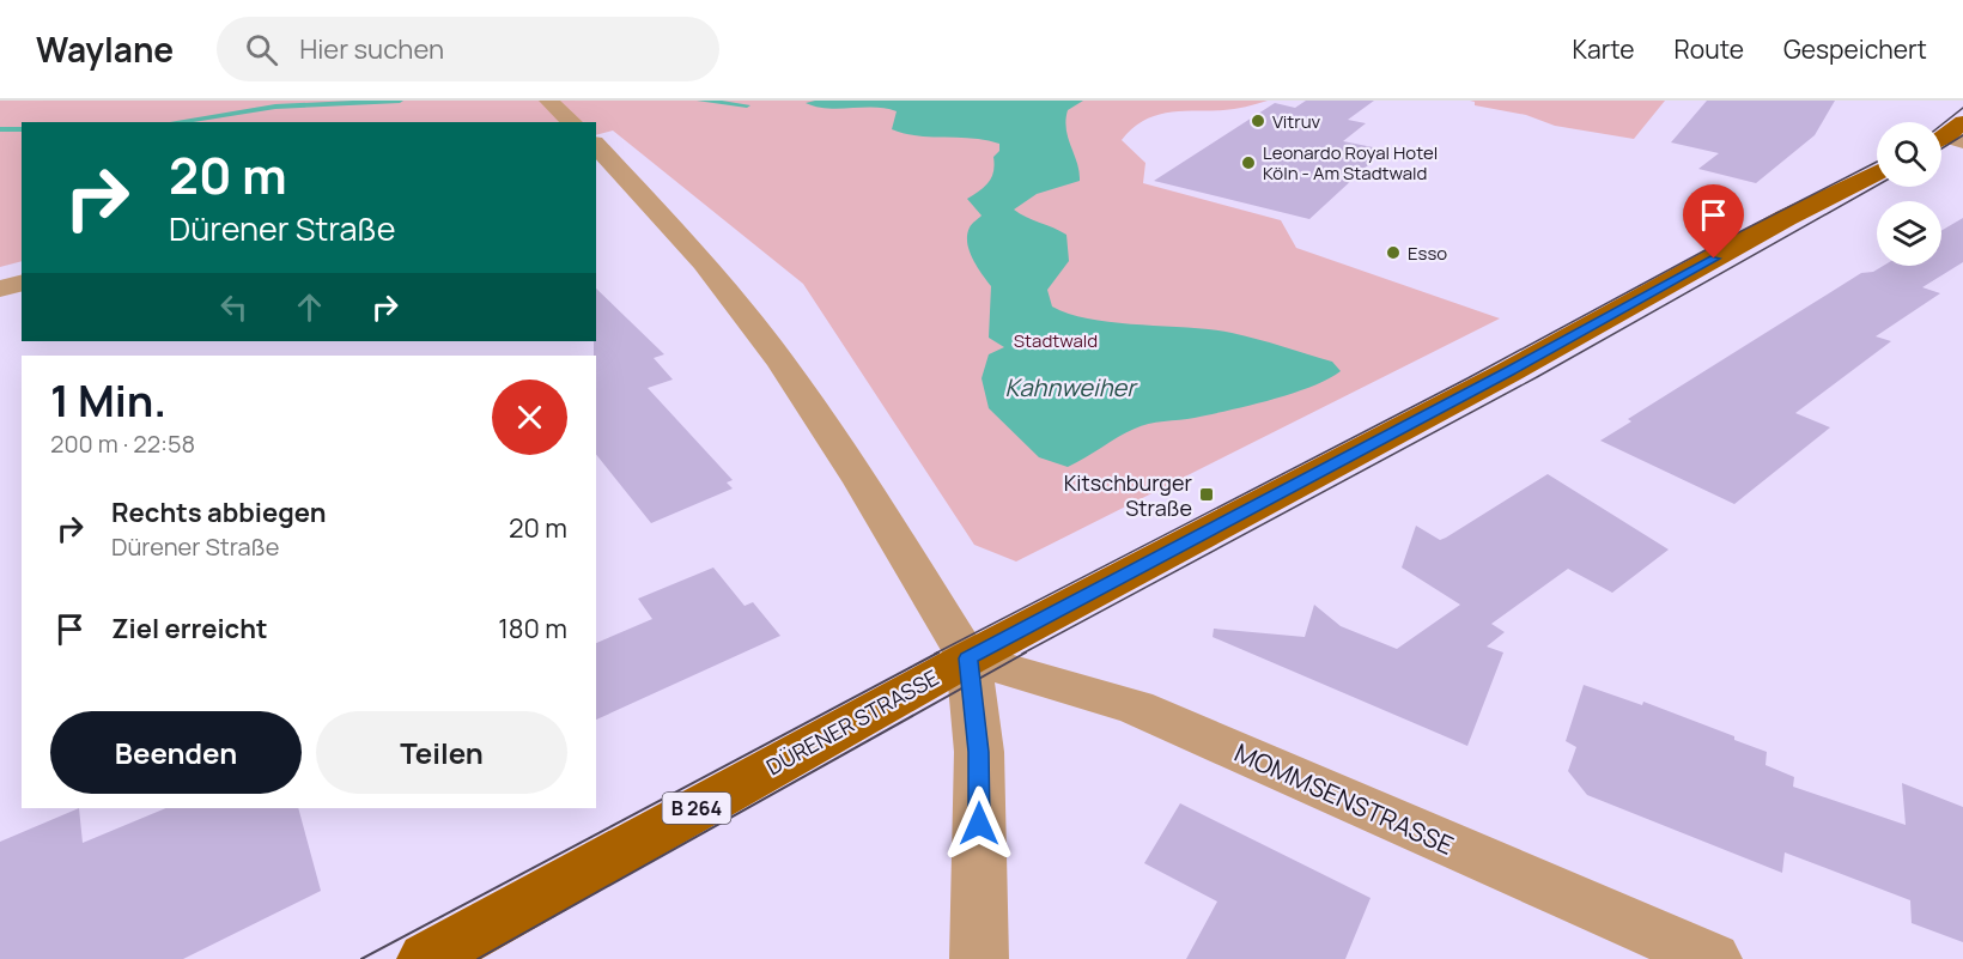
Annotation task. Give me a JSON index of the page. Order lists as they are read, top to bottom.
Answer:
{
  "streets": {
    "main road": ["DÜRENER STRASSE", "B 264"],
    "street": ["MOMMSENSTRASSE"]
  },
  "crossings": [
    ["DÜRENER STRASSE", "MOMMSENSTRASSE"]
  ],
  "water": ["Kahnweiher"],
  "parks": ["Stadtwald"],
  "places": {
    "other": ["Vitruv", "Leonardo Royal Hotel Köln - Am Stadtwald", "Esso"],
    "transit": ["Kitschburger Straße"]
  },
  "page": {
    "header": "Waylane",
    "search": "Hier suchen",
    "nav": ["Karte", "Route", "Gespeichert"],
    "turn": ["20 m", "Dürener Straße"],
    "heading": ["1 Min.", "200 m · 22:58"],
    "list": [
      {
        "name": "Rechts abbiegen",
        "note": "Dürener Straße",
        "value": "20 m"
      },
      {
        "name": "Ziel erreicht",
        "value": "180 m"
      }
    ],
    "buttons": ["Beenden", "Teilen"]
  }
}
